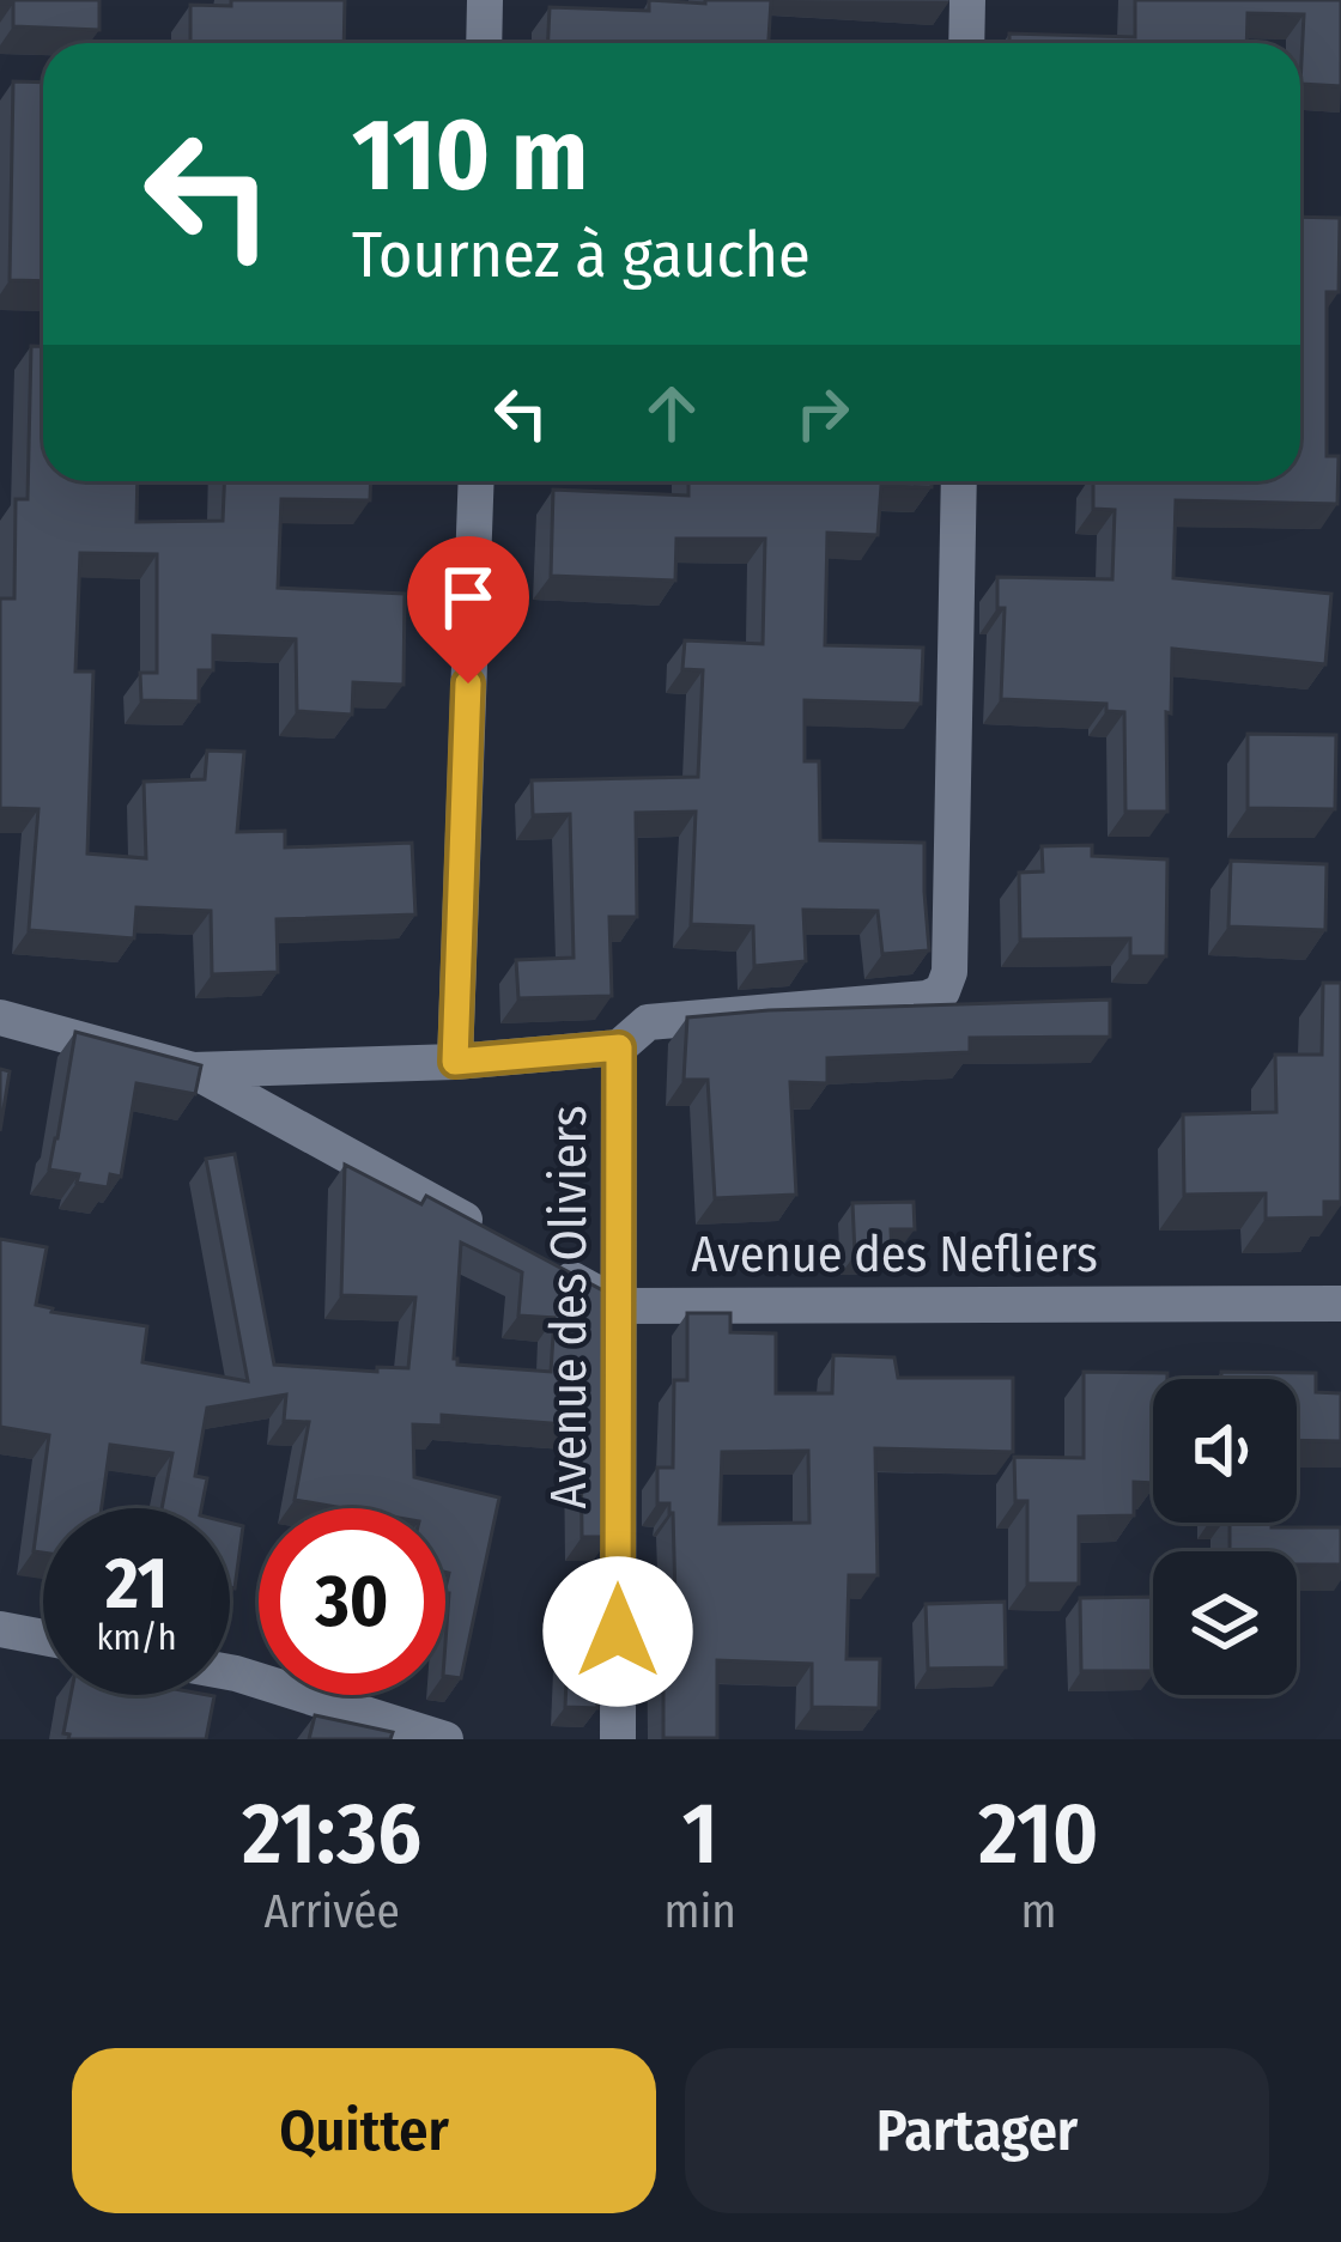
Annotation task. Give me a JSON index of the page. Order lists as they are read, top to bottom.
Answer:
{
  "streets": {
    "street": ["Avenue des Nefliers", "Avenue des Oliviers"]
  },
  "crossings": [
    ["Avenue des Nefliers", "Avenue des Oliviers"]
  ],
  "page": {
    "turn": ["110 m", "Tournez à gauche"],
    "speed": "21 km/h",
    "limit": "30",
    "eta": [
      "21:36",
      "Arrivée",
      "1",
      "min",
      "210",
      "m"
    ],
    "buttons": ["Quitter", "Partager"]
  }
}
